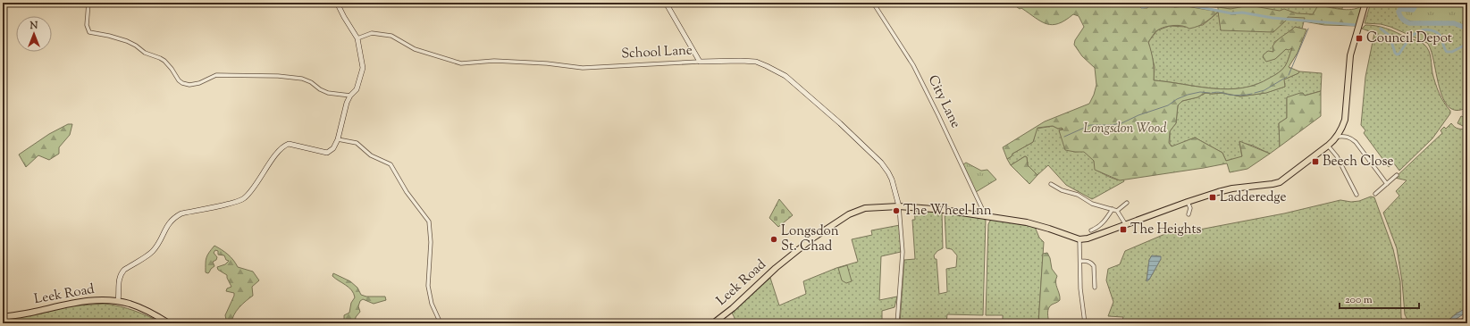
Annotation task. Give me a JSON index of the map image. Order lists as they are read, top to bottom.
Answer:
{
  "streets": {
    "highway": ["Leek Road"],
    "street": ["School Lane", "City Lane"]
  },
  "crossings": [
    ["School Lane", "Leek Road"]
  ],
  "parks": ["Longsdon Wood"],
  "places": {
    "transit": [
      "Council Depot",
      "Beech Close",
      "Ladderedge",
      "The Heights"
    ],
    "other": ["The Wheel Inn", "Longsdon St. Chad"]
  },
  "scale_bar": "200 m",
  "north": "top"
}
